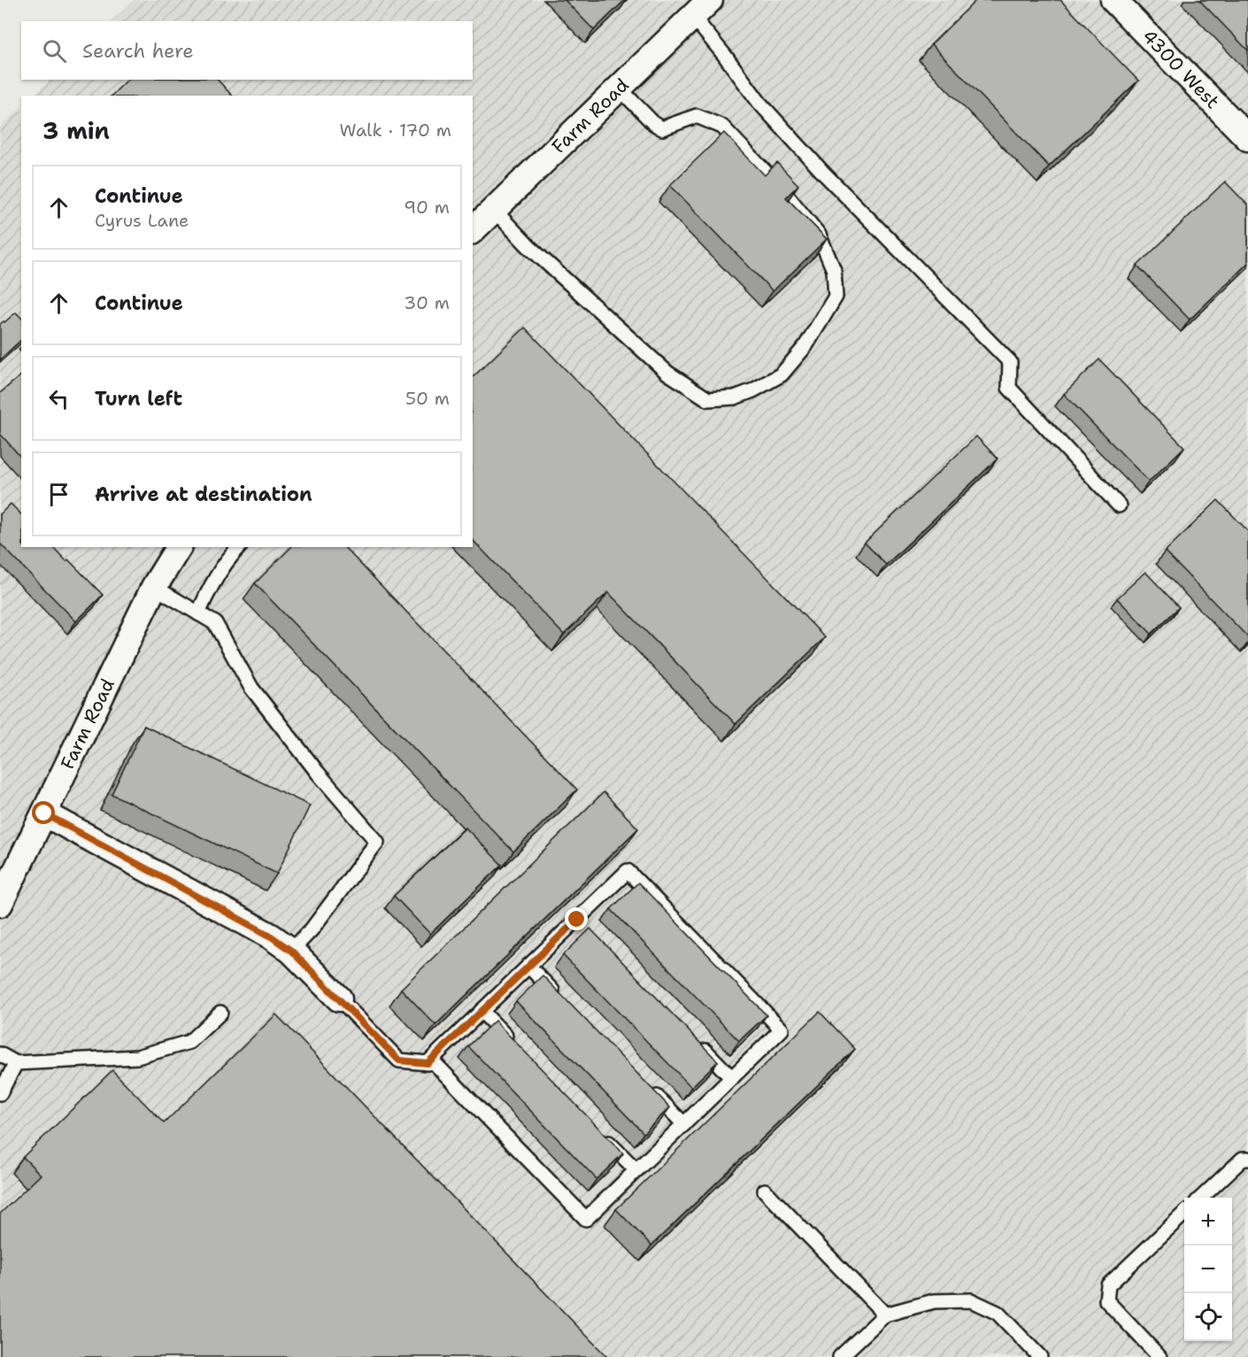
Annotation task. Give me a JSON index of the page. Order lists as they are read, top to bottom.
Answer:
{
  "streets": {
    "street": ["4300 West", "Farm Road"]
  },
  "page": {
    "search": "Search here",
    "heading": ["3 min", "Walk · 170 m"],
    "list": [
      ["Continue", "Cyrus Lane", "90 m"],
      ["Continue", "30 m"],
      ["Turn left", "50 m"],
      "Arrive at destination"
    ],
    "map_buttons": ["+", "−"]
  }
}
